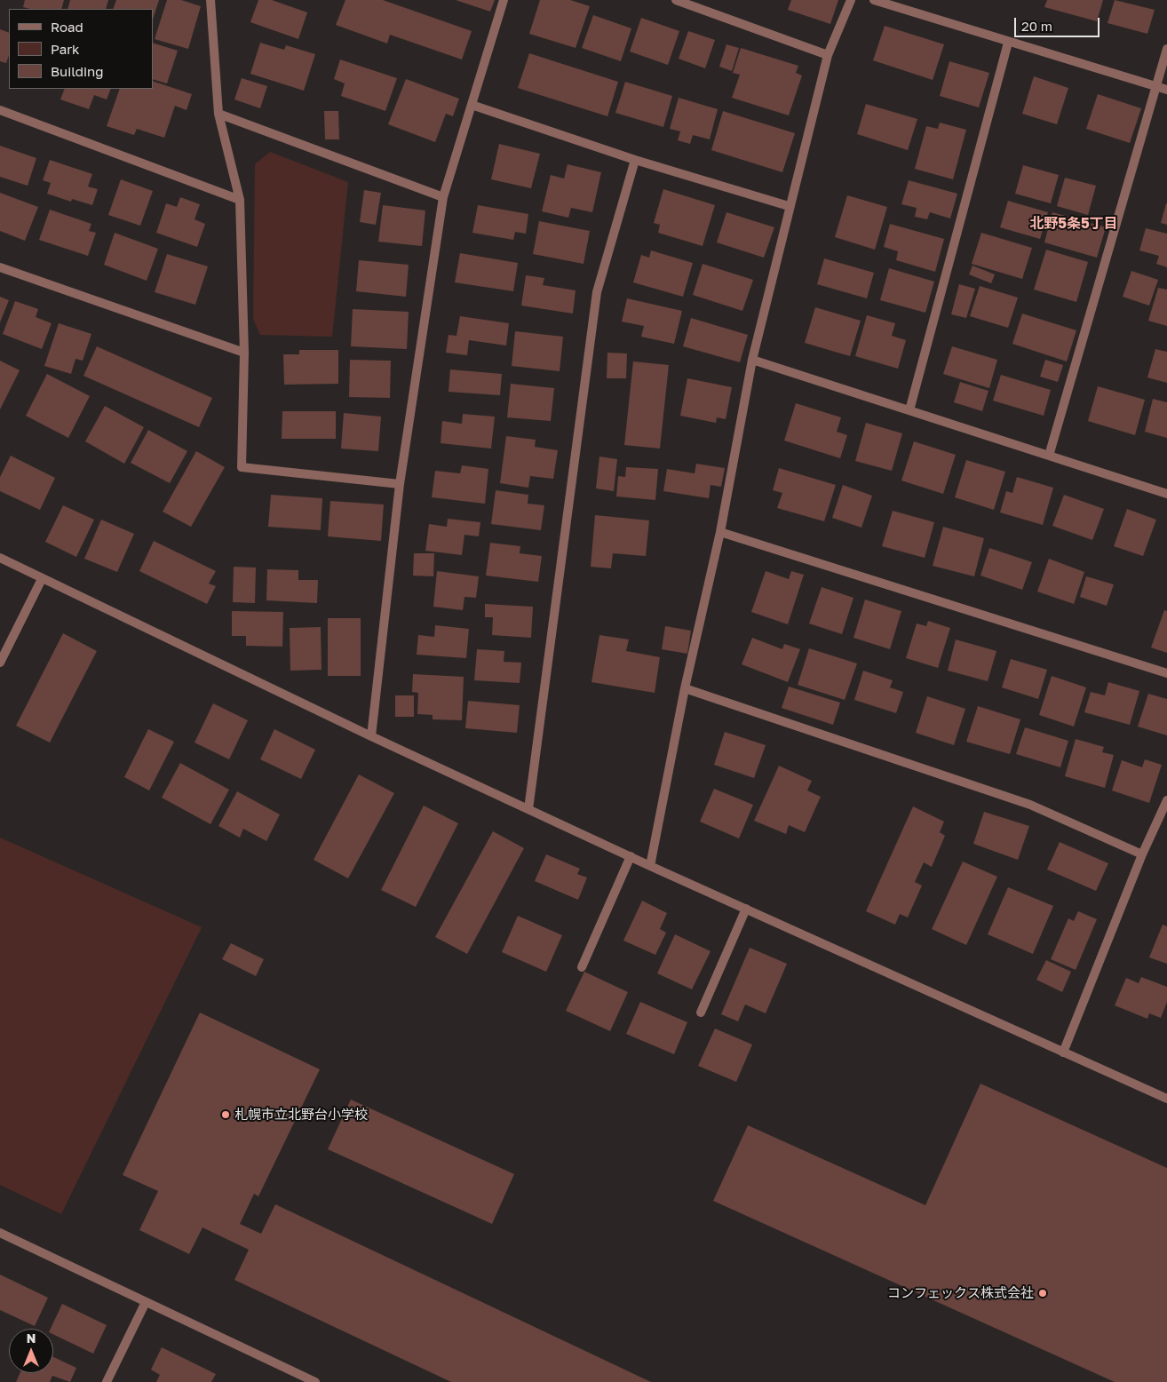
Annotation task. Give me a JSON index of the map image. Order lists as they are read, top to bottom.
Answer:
{
  "districts": ["北野5条5丁目"],
  "places": ["札幌市立北野台小学校", "コンフェックス株式会社"],
  "legend": ["Road", "Park", "Building"],
  "scale_bar": "20 m",
  "north": "top"
}
